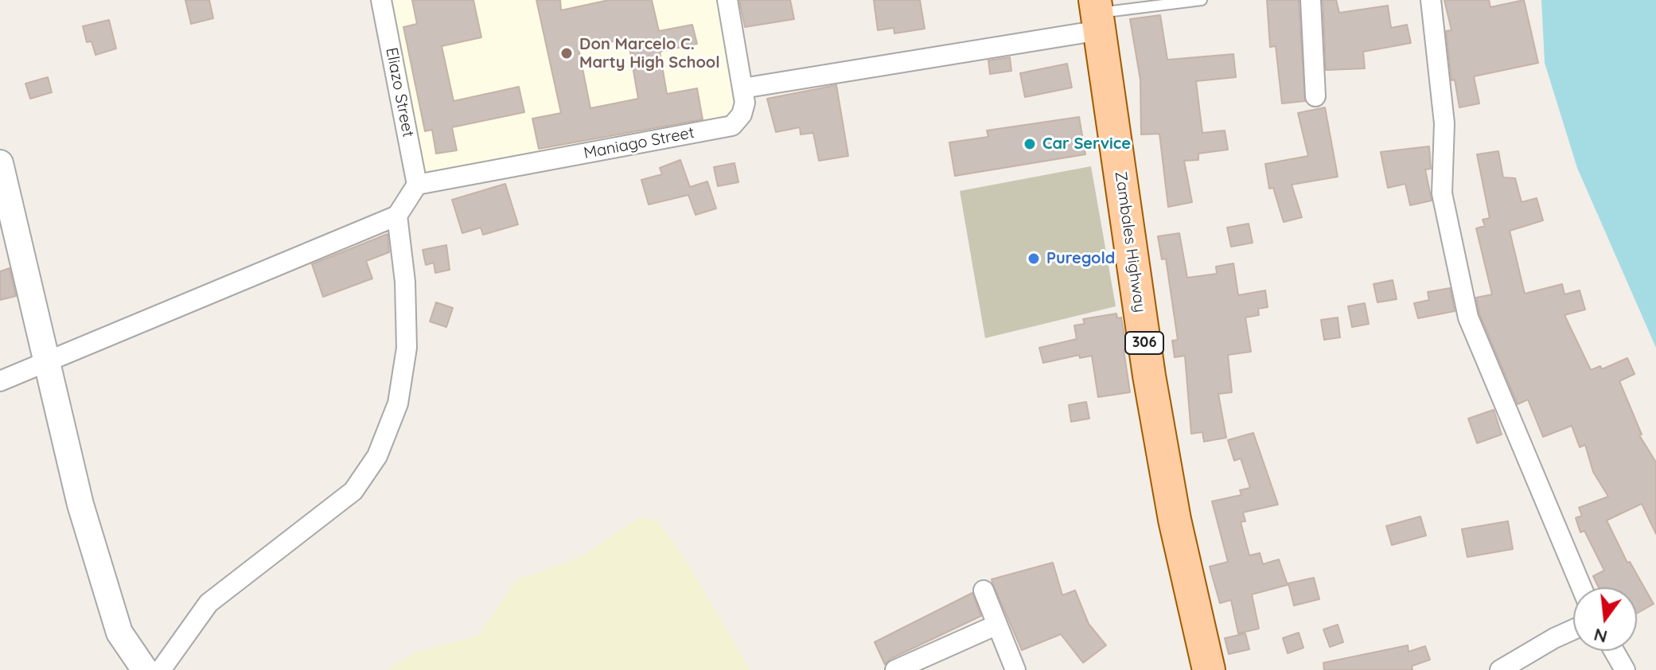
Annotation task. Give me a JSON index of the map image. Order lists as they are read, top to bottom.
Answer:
{
  "streets": {
    "main road": ["Zambales Highway", "306"],
    "street": ["Eliazo Street", "Maniago Street"]
  },
  "crossings": [
    ["Eliazo Street", "Maniago Street"]
  ],
  "places": ["Don Marcelo C. Marty High School", "Car Service", "Puregold"],
  "north": "bottom"
}
